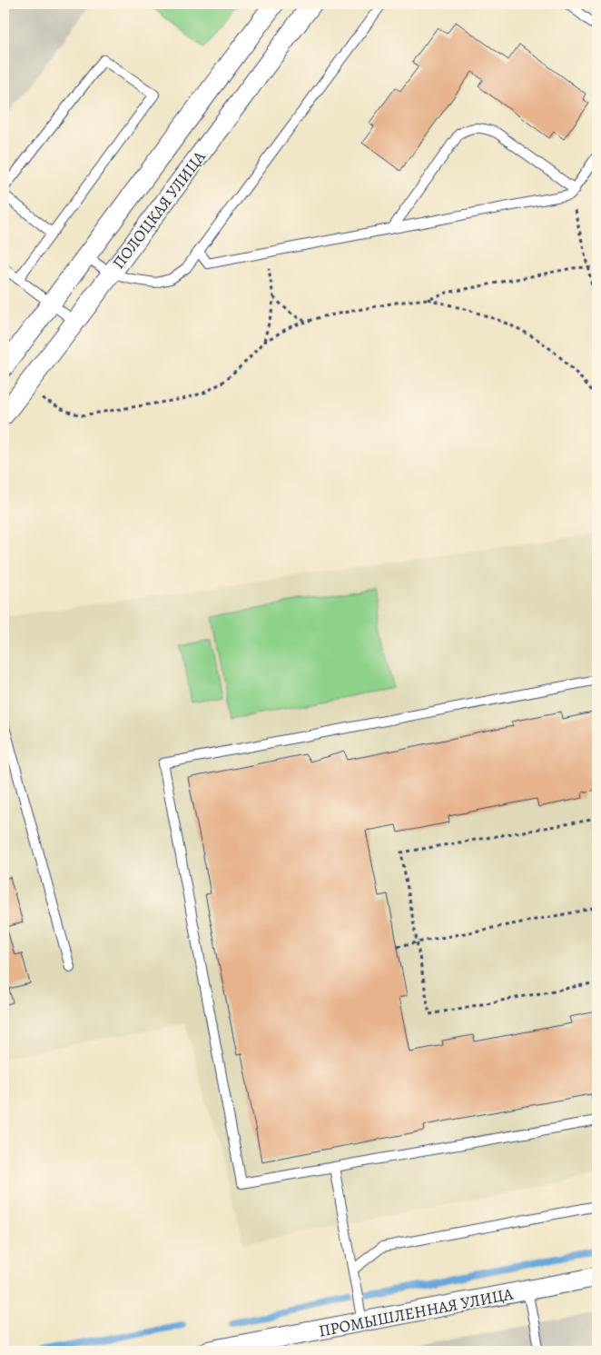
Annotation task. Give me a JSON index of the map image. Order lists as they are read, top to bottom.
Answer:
{
  "streets": {
    "street": ["ПОЛОЦКАЯ УЛИЦА", "ПРОМЫШЛЕННАЯ УЛИЦА"]
  }
}
